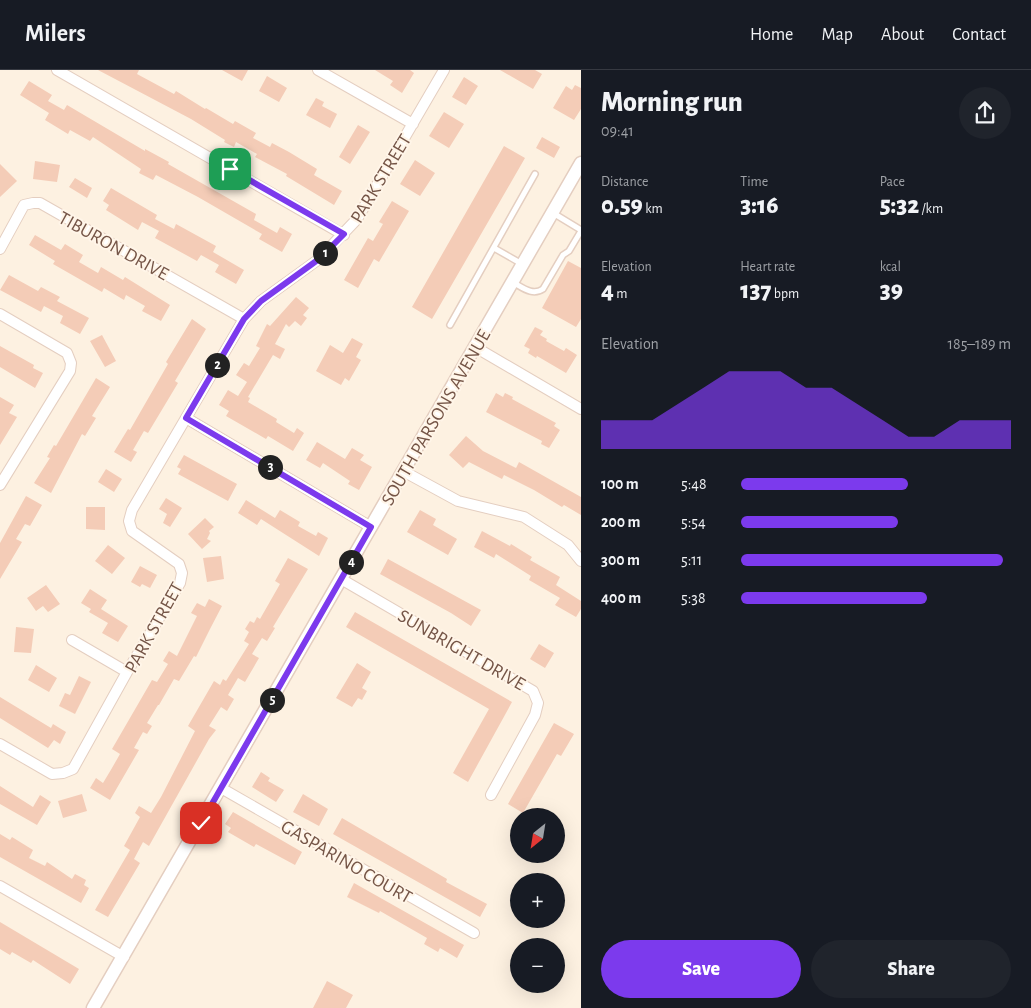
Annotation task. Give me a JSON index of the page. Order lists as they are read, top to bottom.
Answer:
{
  "streets": {
    "street": [
      "PARK STREET",
      "TIBURON DRIVE",
      "SOUTH PARSONS AVENUE",
      "SUNBRIGHT DRIVE",
      "GASPARINO COURT"
    ]
  },
  "crossings": [
    ["PARK STREET", "TIBURON DRIVE"],
    ["SOUTH PARSONS AVENUE", "SUNBRIGHT DRIVE"],
    ["SOUTH PARSONS AVENUE", "GASPARINO COURT"]
  ],
  "north": "bottom left",
  "page": {
    "header": "Milers",
    "nav": [
      "Home",
      "Map",
      "About",
      "Contact"
    ],
    "heading": ["Morning run", "09:41"],
    "stats": [
      ["Distance", "0.59 km"],
      ["Time", "3:16"],
      ["Pace", "5:32 /km"],
      ["Elevation", "4 m"],
      ["Heart rate", "137 bpm"],
      ["kcal", "39"]
    ],
    "pins": [
      "1",
      "2",
      "3",
      "4",
      "5"
    ],
    "chart": ["Elevation", "185–189 m"],
    "list": [
      {
        "name": "100 m",
        "note": "5:48"
      },
      {
        "name": "200 m",
        "note": "5:54"
      },
      {
        "name": "300 m",
        "note": "5:11"
      },
      {
        "name": "400 m",
        "note": "5:38"
      }
    ],
    "map_buttons": ["+", "−"],
    "buttons": ["Save", "Share"]
  }
}
